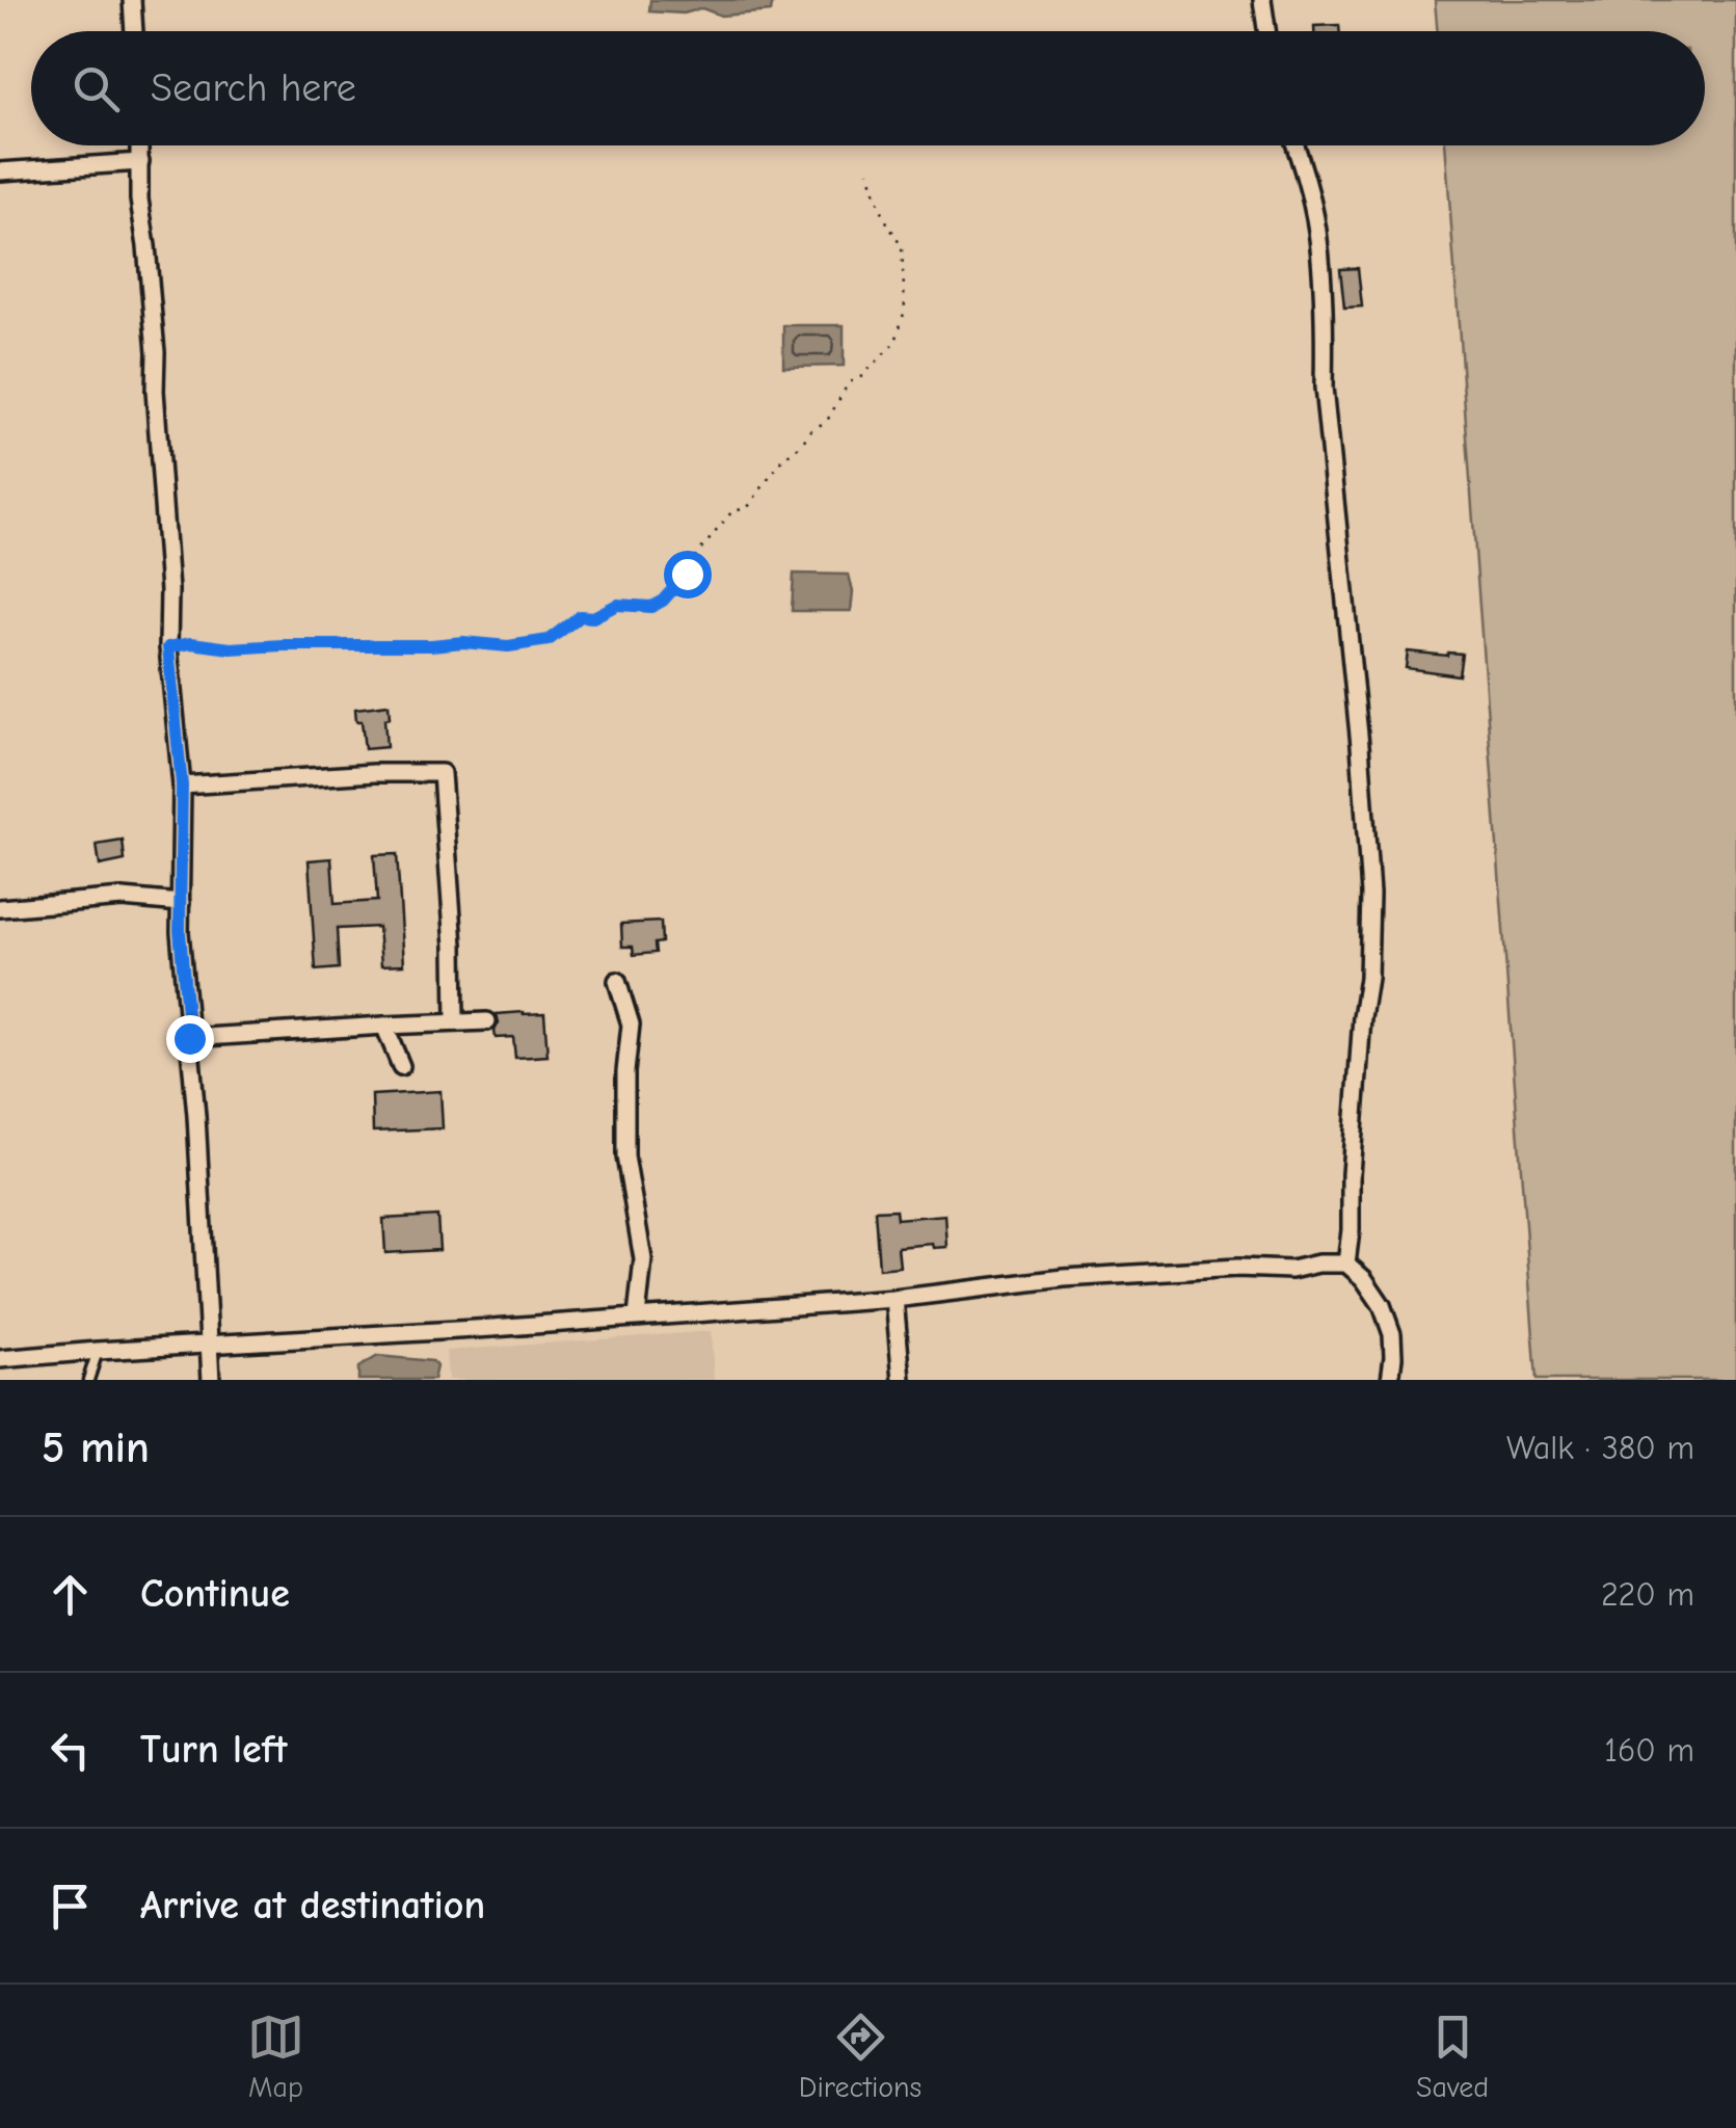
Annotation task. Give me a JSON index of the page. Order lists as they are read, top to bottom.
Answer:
{
  "page": {
    "search": "Search here",
    "heading": ["5 min", "Walk · 380 m"],
    "list": [
      ["Continue", "220 m"],
      ["Turn left", "160 m"],
      "Arrive at destination"
    ],
    "nav": ["Map", "Directions", "Saved"]
  }
}
